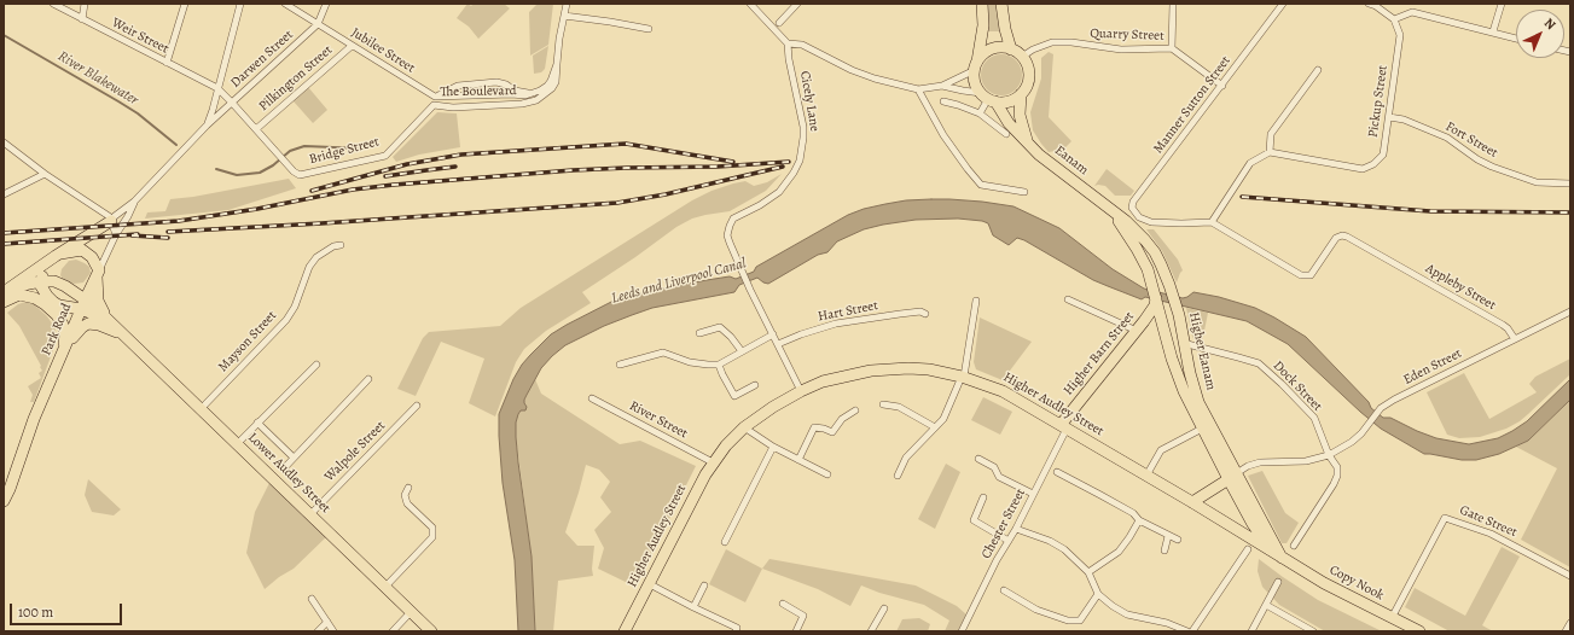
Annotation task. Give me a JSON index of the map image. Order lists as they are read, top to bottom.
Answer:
{
  "streets": {
    "highway": [
      "Eanam",
      "Park Road",
      "Higher Eanam",
      "Higher Barn Street",
      "Higher Audley Street",
      "Lower Audley Street",
      "Copy Nook"
    ],
    "street": [
      "Quarry Street",
      "Weir Street",
      "Jubilee Street",
      "Darwen Street",
      "Pilkington Street",
      "The Boulevard",
      "Cicely Lane",
      "Pickup Street",
      "Manner Sutton Street",
      "Fort Street",
      "Bridge Street",
      "Appleby Street",
      "Hart Street",
      "Mayson Street",
      "Eden Street",
      "Dock Street",
      "River Street",
      "Walpole Street",
      "Gate Street",
      "Chester Street"
    ]
  },
  "crossings": [
    ["Quarry Street", "Manner Sutton Street"],
    ["Quarry Street", "Eanam"],
    ["Weir Street", "Darwen Street"],
    ["Weir Street", "Pilkington Street"],
    ["Weir Street", "Bridge Street"],
    ["Jubilee Street", "Darwen Street"],
    ["Jubilee Street", "Pilkington Street"],
    ["Jubilee Street", "The Boulevard"],
    ["Darwen Street", "Park Road"],
    ["The Boulevard", "Bridge Street"],
    ["Pickup Street", "Fort Street"],
    ["Manner Sutton Street", "Appleby Street"],
    ["Eanam", "Higher Eanam"],
    ["Appleby Street", "Eden Street"],
    ["Park Road", "Lower Audley Street"],
    ["Mayson Street", "Lower Audley Street"],
    ["Higher Eanam", "Higher Barn Street"],
    ["Higher Eanam", "Dock Street"],
    ["Higher Eanam", "Higher Audley Street"],
    ["Higher Eanam", "Copy Nook"],
    ["Higher Barn Street", "Higher Audley Street"],
    ["Higher Barn Street", "Chester Street"],
    ["Eden Street", "Dock Street"],
    ["Higher Audley Street", "River Street"],
    ["Higher Audley Street", "Chester Street"],
    ["Higher Audley Street", "Copy Nook"],
    ["Walpole Street", "Lower Audley Street"],
    ["Gate Street", "Copy Nook"]
  ],
  "water": ["River Blakewater", "Leeds and Liverpool Canal"],
  "scale_bar": "100 m",
  "north": "top right"
}
